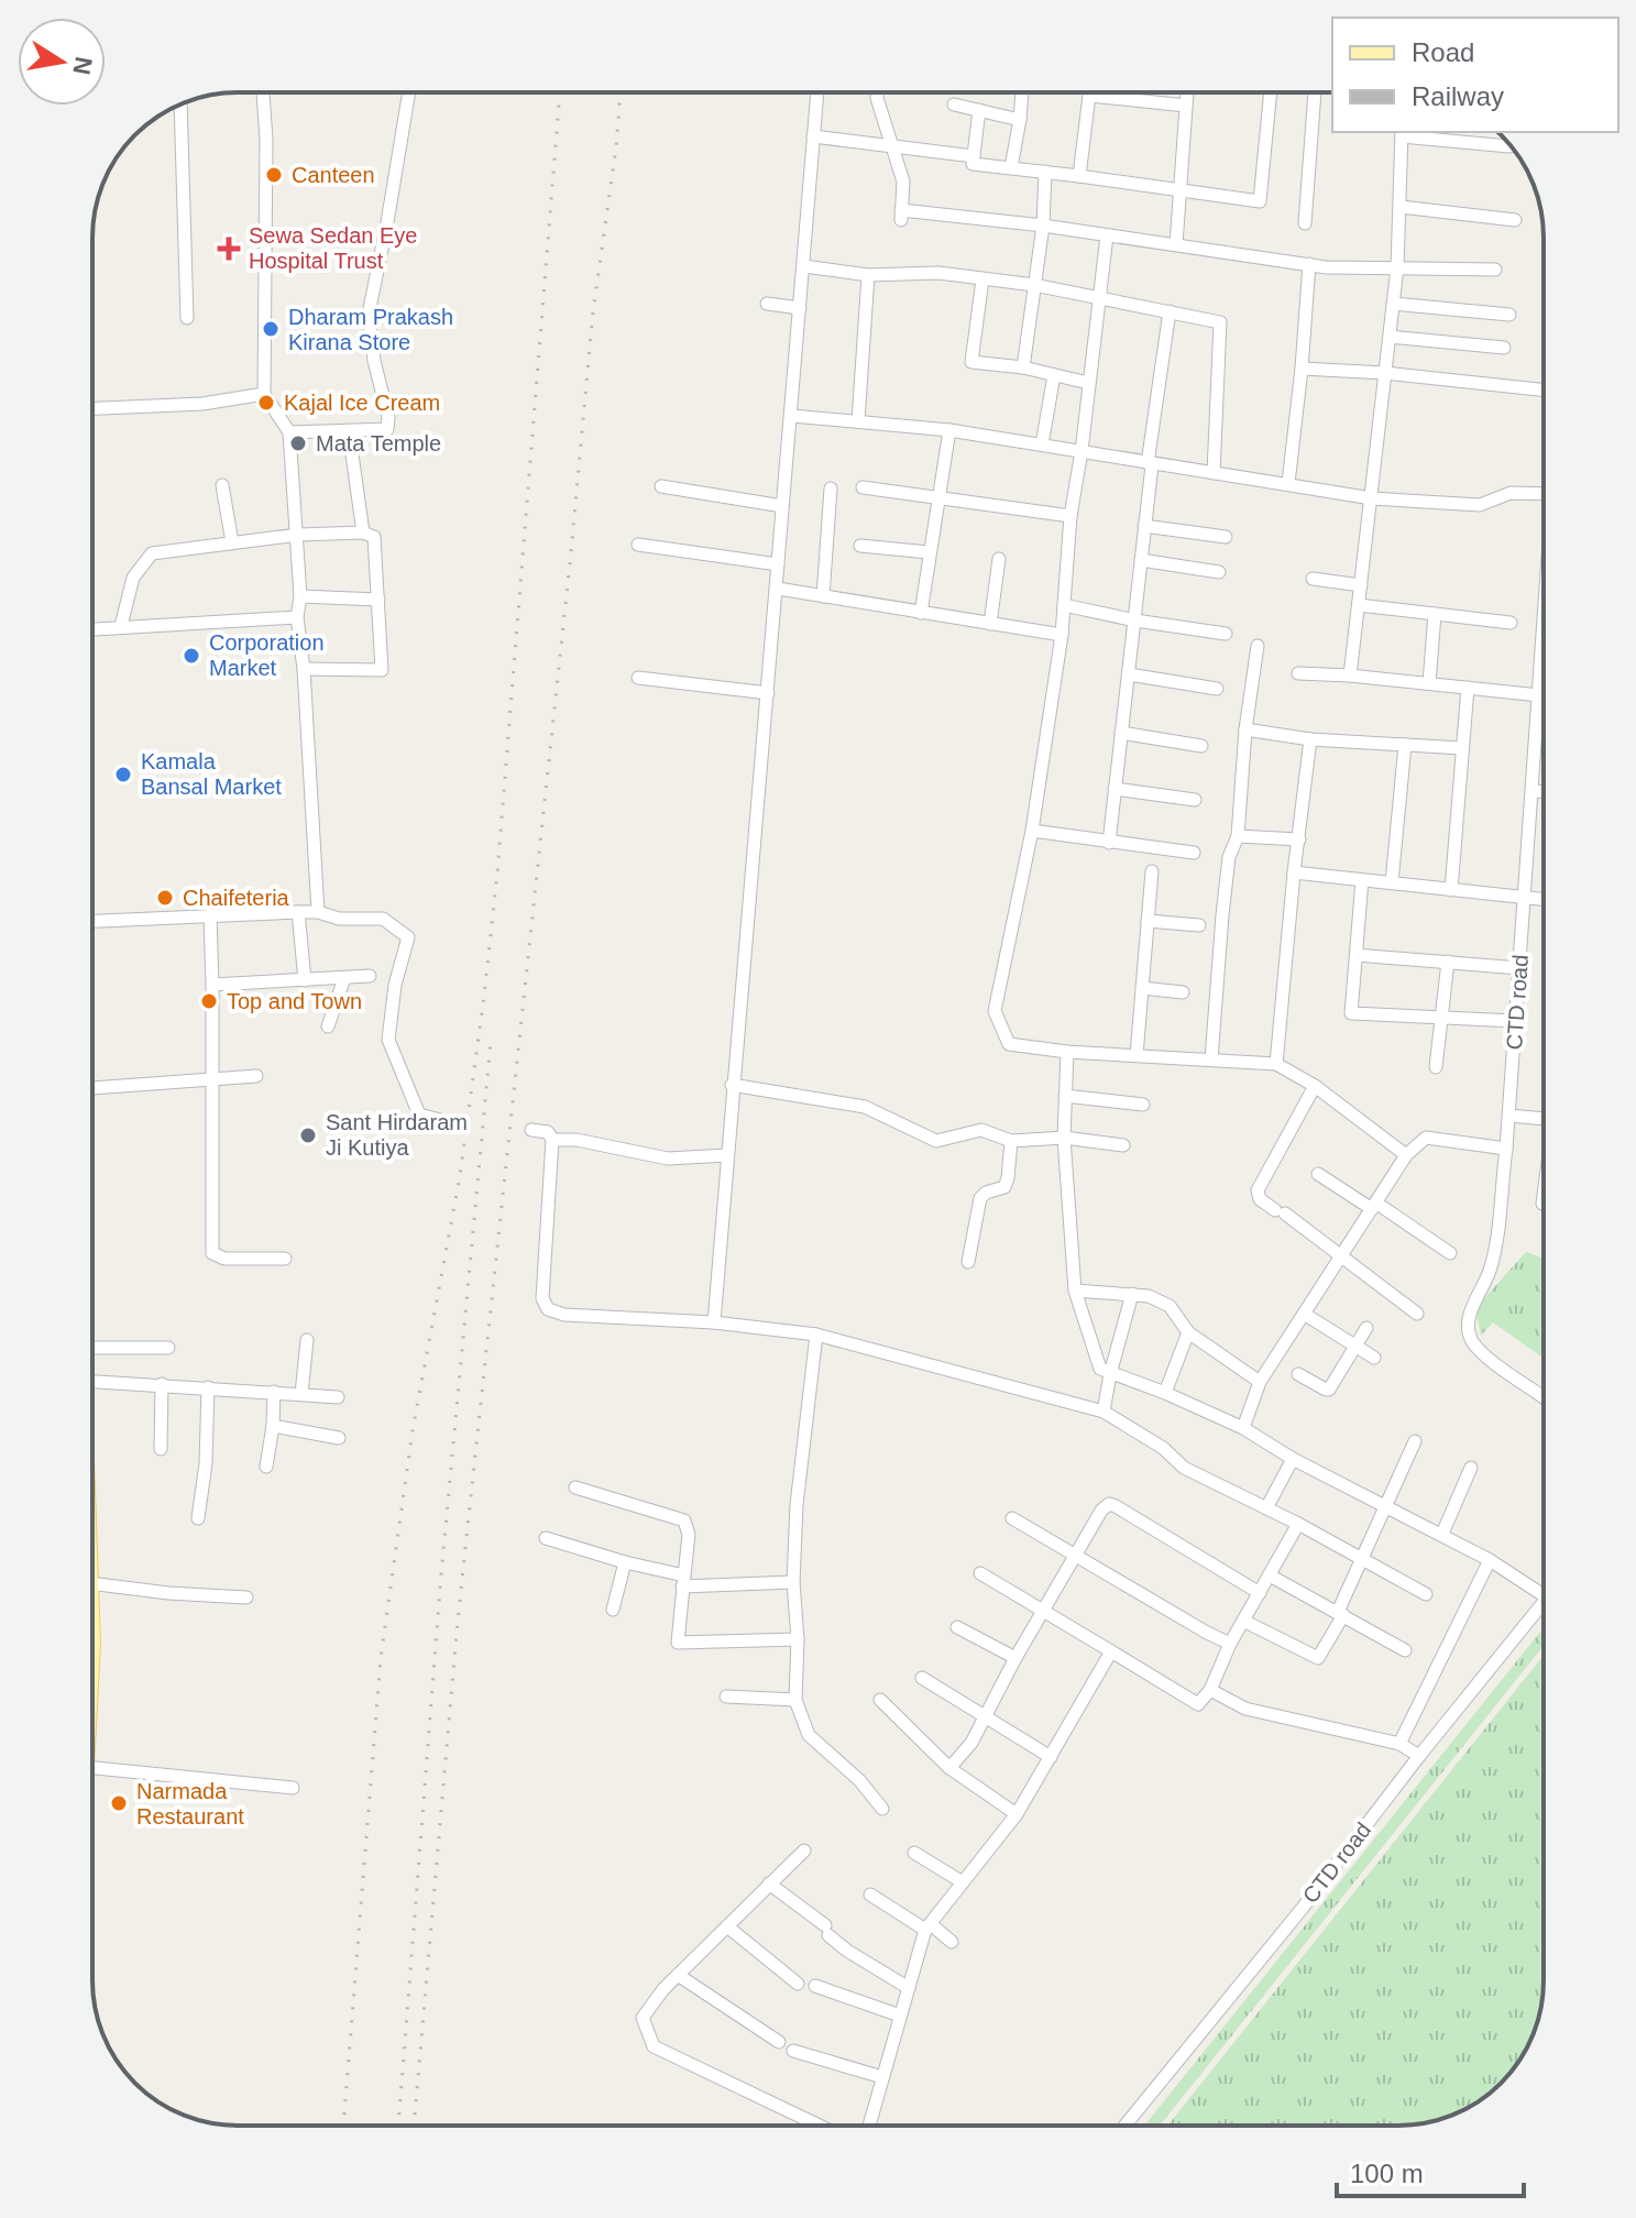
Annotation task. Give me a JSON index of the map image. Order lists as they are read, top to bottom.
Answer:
{
  "streets": {
    "street": ["CTD road"]
  },
  "places": {
    "other": [
      "Canteen",
      "Dharam Prakash Kirana Store",
      "Kajal Ice Cream",
      "Mata Temple",
      "Corporation Market",
      "Kamala Bansal Market",
      "Chaifeteria",
      "Top and Town",
      "Sant Hirdaram Ji Kutiya",
      "Narmada Restaurant"
    ],
    "health": ["Sewa Sedan Eye Hospital Trust"]
  },
  "legend": ["Road", "Railway"],
  "scale_bar": "100 m",
  "north": "right"
}
